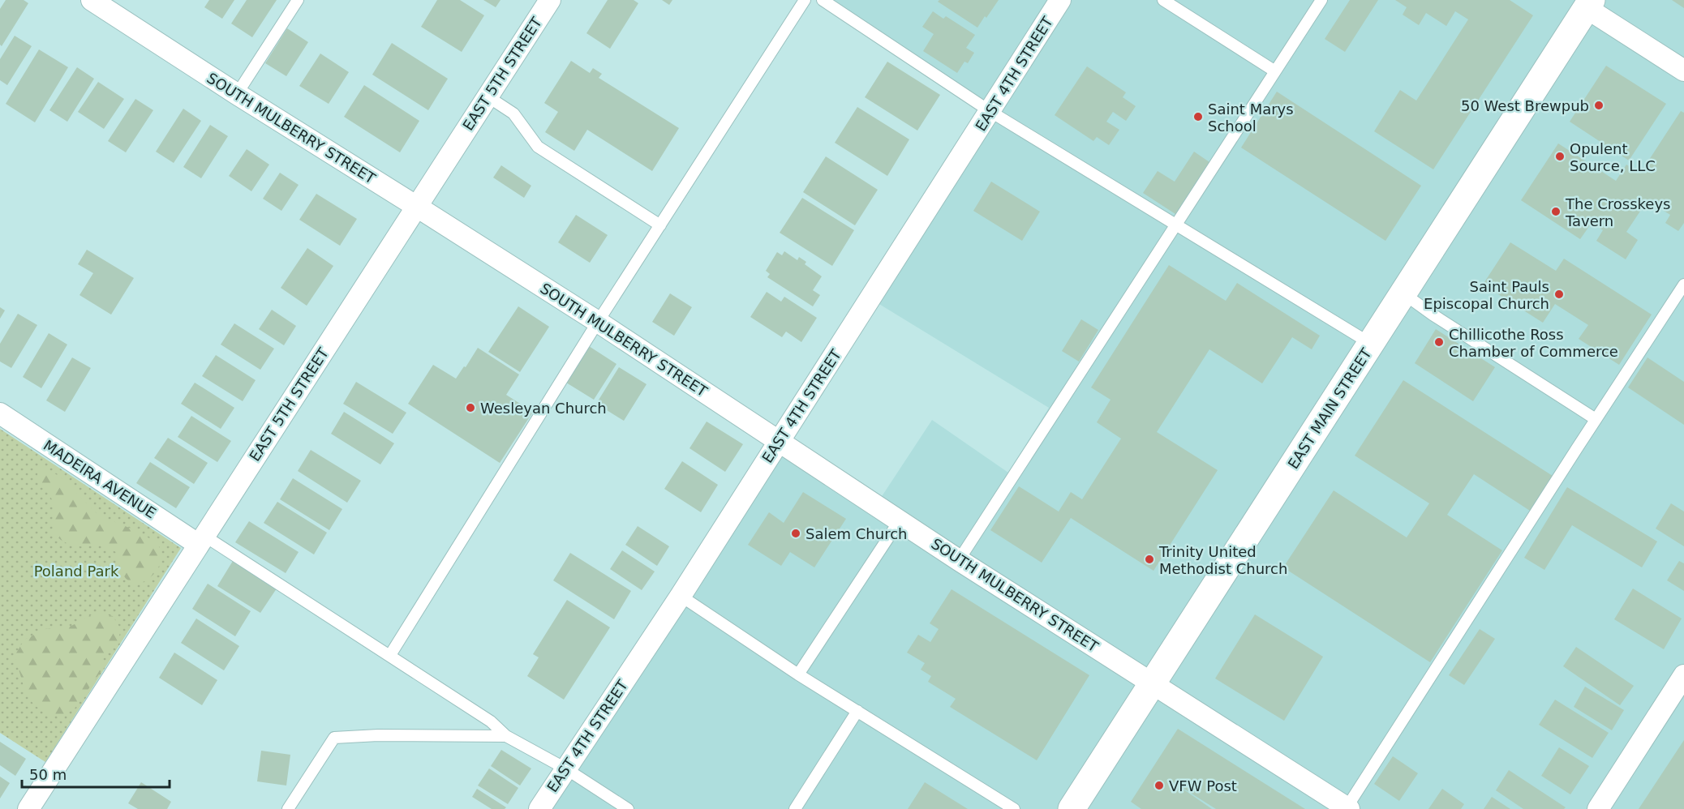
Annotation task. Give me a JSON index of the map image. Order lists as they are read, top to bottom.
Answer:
{
  "streets": {
    "main road": ["EAST MAIN STREET"],
    "street": [
      "EAST 5TH STREET",
      "EAST 4TH STREET",
      "SOUTH MULBERRY STREET",
      "MADEIRA AVENUE"
    ]
  },
  "crossings": [
    ["EAST 5TH STREET", "SOUTH MULBERRY STREET"],
    ["EAST 5TH STREET", "MADEIRA AVENUE"],
    ["EAST 4TH STREET", "SOUTH MULBERRY STREET"],
    ["SOUTH MULBERRY STREET", "EAST MAIN STREET"]
  ],
  "parks": ["Poland Park"],
  "places": [
    "50 West Brewpub",
    "Saint Marys School",
    "Opulent Source, LLC",
    "The Crosskeys Tavern",
    "Saint Pauls Episcopal Church",
    "Chillicothe Ross Chamber of Commerce",
    "Wesleyan Church",
    "Salem Church",
    "Trinity United Methodist Church",
    "VFW Post"
  ],
  "scale_bar": "50 m"
}
